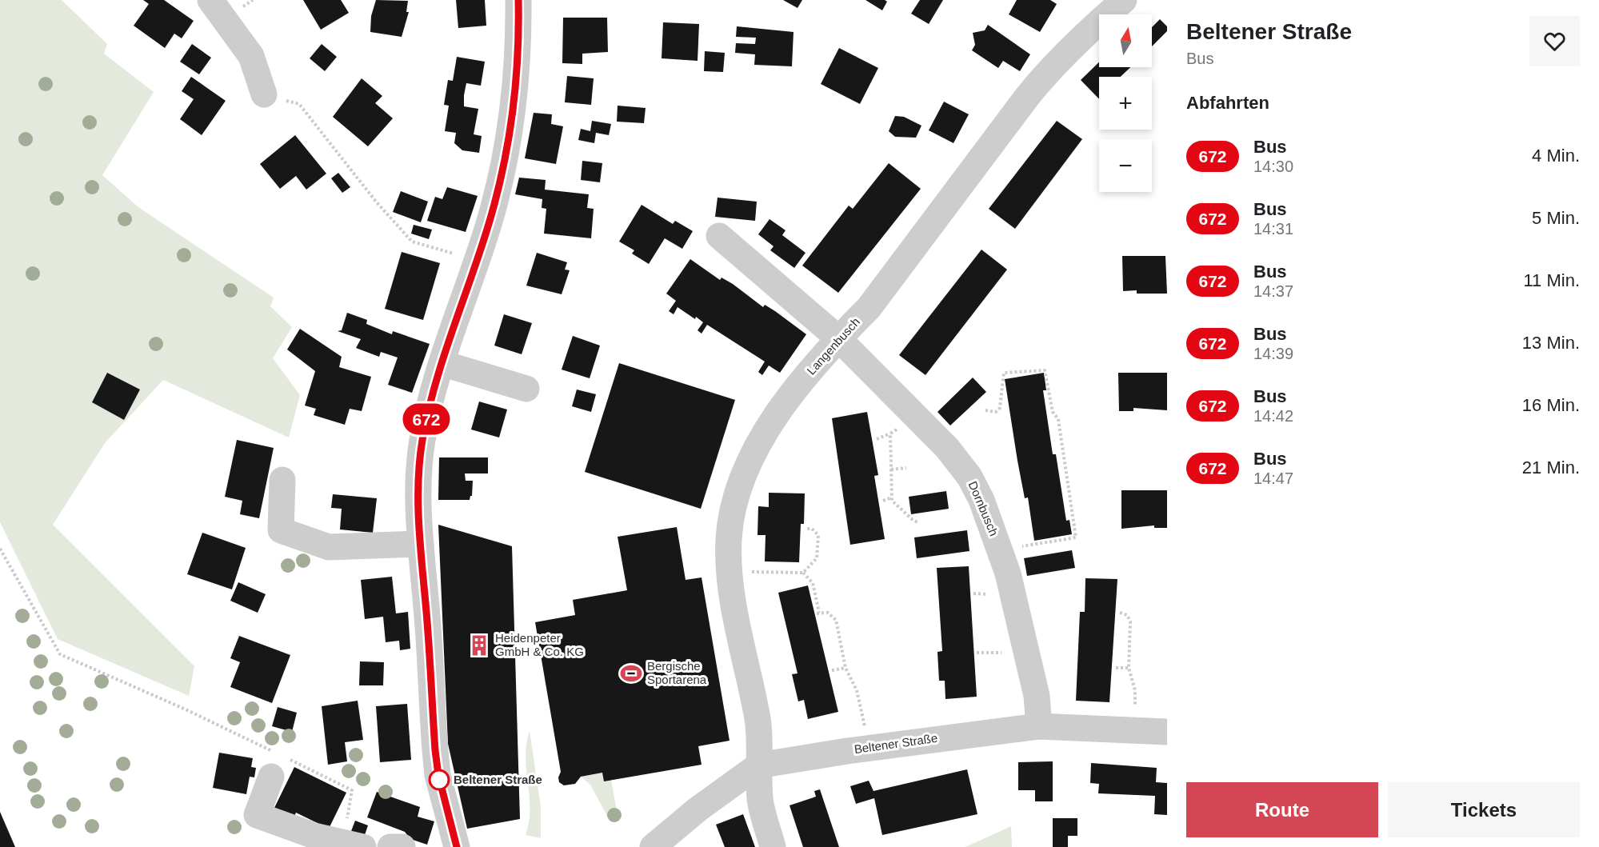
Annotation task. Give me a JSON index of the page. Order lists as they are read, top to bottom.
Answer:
{
  "streets": {
    "street": ["Langenbusch", "Dornbusch", "Beltener Straße"]
  },
  "crossings": [
    ["Langenbusch", "Dornbusch"],
    ["Langenbusch", "Beltener Straße"],
    ["Dornbusch", "Beltener Straße"]
  ],
  "places": {
    "building": ["Heidenpeter GmbH & Co. KG"],
    "sports": ["Bergische Sportarena"],
    "other": ["Beltener Straße"]
  },
  "lines": ["bus line 672"],
  "north": "top",
  "page": {
    "on_map": "672",
    "heading": [
      ["Beltener Straße", "Bus"],
      "Abfahrten"
    ],
    "map_buttons": ["+", "−"],
    "list": [
      {
        "mark": "672",
        "name": "Bus",
        "note": "14:30",
        "value": "4 Min."
      },
      {
        "mark": "672",
        "name": "Bus",
        "note": "14:31",
        "value": "5 Min."
      },
      {
        "mark": "672",
        "name": "Bus",
        "note": "14:37",
        "value": "11 Min."
      },
      {
        "mark": "672",
        "name": "Bus",
        "note": "14:39",
        "value": "13 Min."
      },
      {
        "mark": "672",
        "name": "Bus",
        "note": "14:42",
        "value": "16 Min."
      },
      {
        "mark": "672",
        "name": "Bus",
        "note": "14:47",
        "value": "21 Min."
      }
    ],
    "buttons": ["Route", "Tickets"]
  }
}
